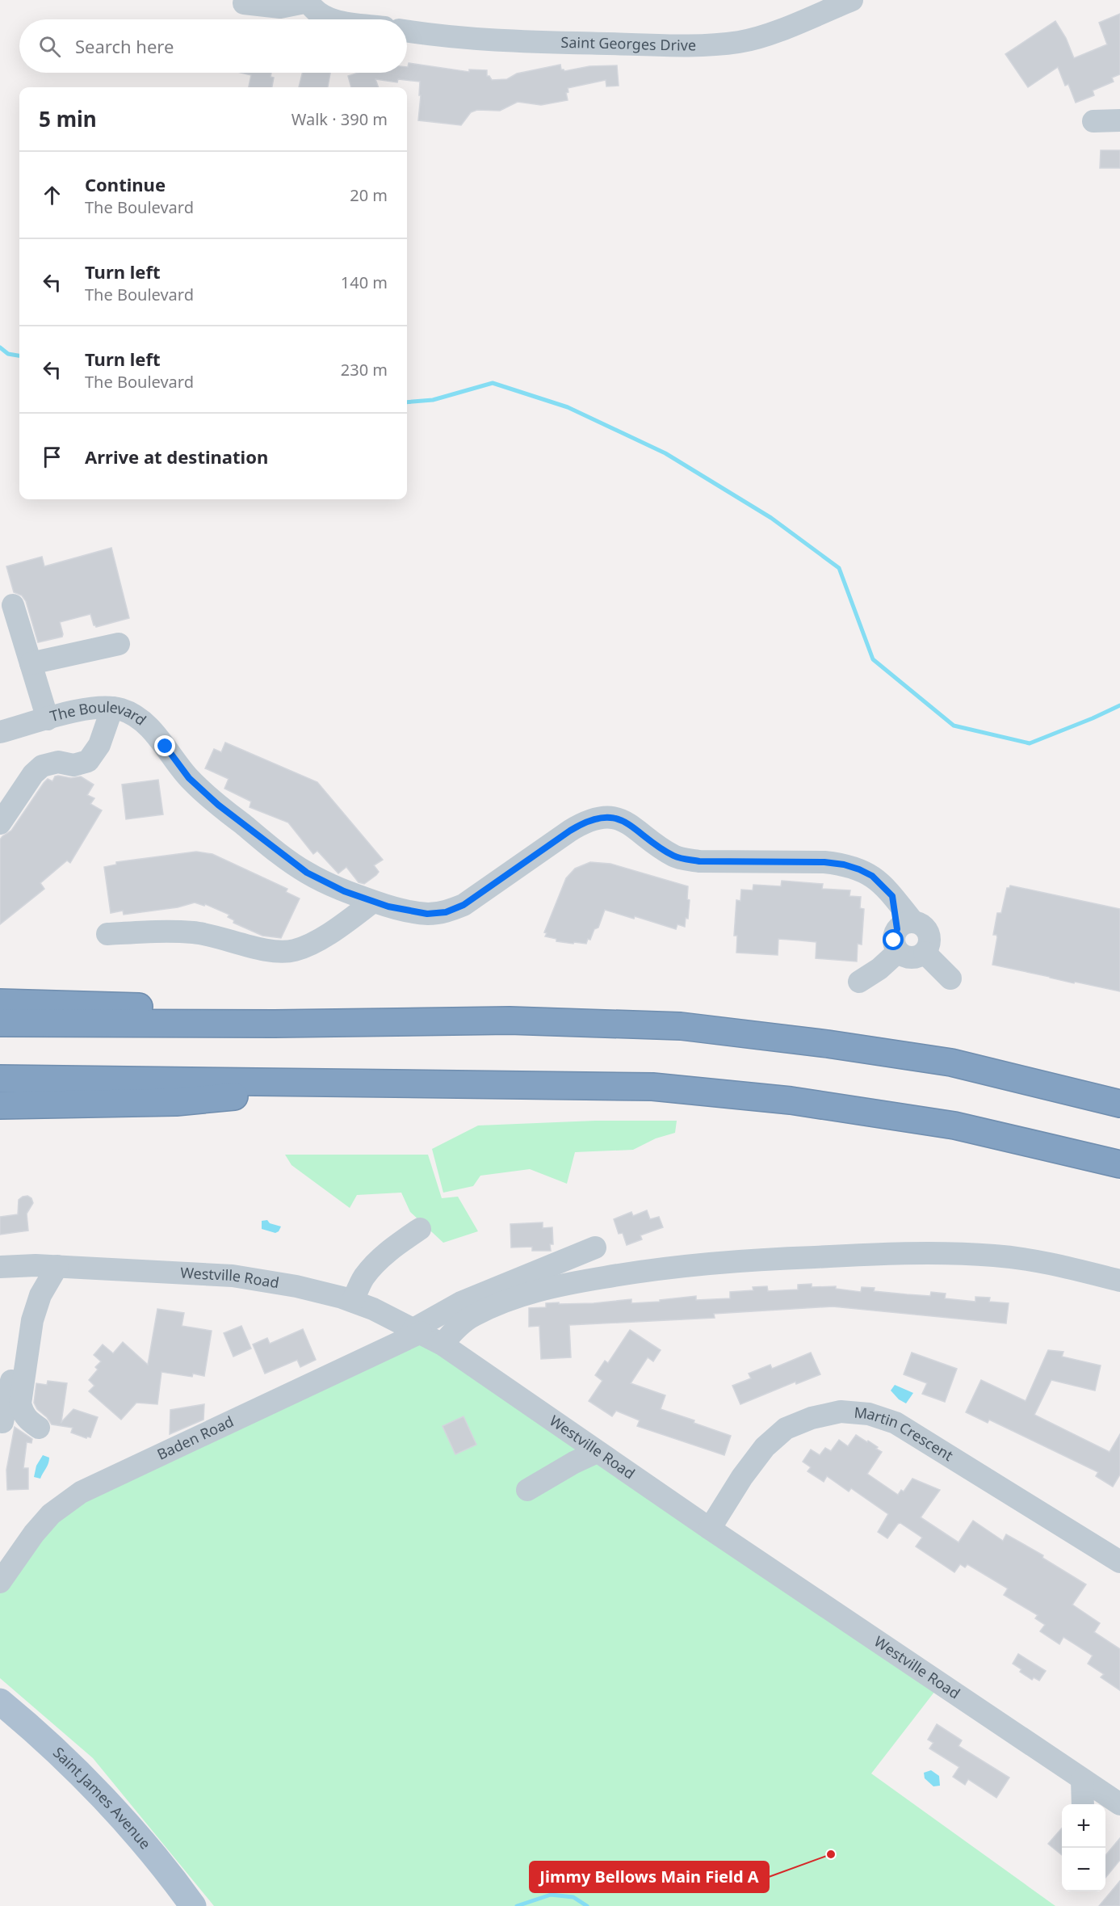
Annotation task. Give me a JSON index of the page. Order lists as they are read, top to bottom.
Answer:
{
  "streets": {
    "main road": ["Saint James Avenue"],
    "street": [
      "Saint Georges Drive",
      "The Boulevard",
      "Westville Road",
      "Martin Crescent",
      "Baden Road"
    ]
  },
  "crossings": [
    ["Westville Road", "Martin Crescent"],
    ["Westville Road", "Baden Road"]
  ],
  "places": ["Jimmy Bellows Main Field A"],
  "page": {
    "search": "Search here",
    "heading": ["5 min", "Walk · 390 m"],
    "list": [
      ["Continue", "The Boulevard", "20 m"],
      ["Turn left", "The Boulevard", "140 m"],
      ["Turn left", "The Boulevard", "230 m"],
      "Arrive at destination"
    ],
    "map_buttons": ["+", "−"]
  }
}
